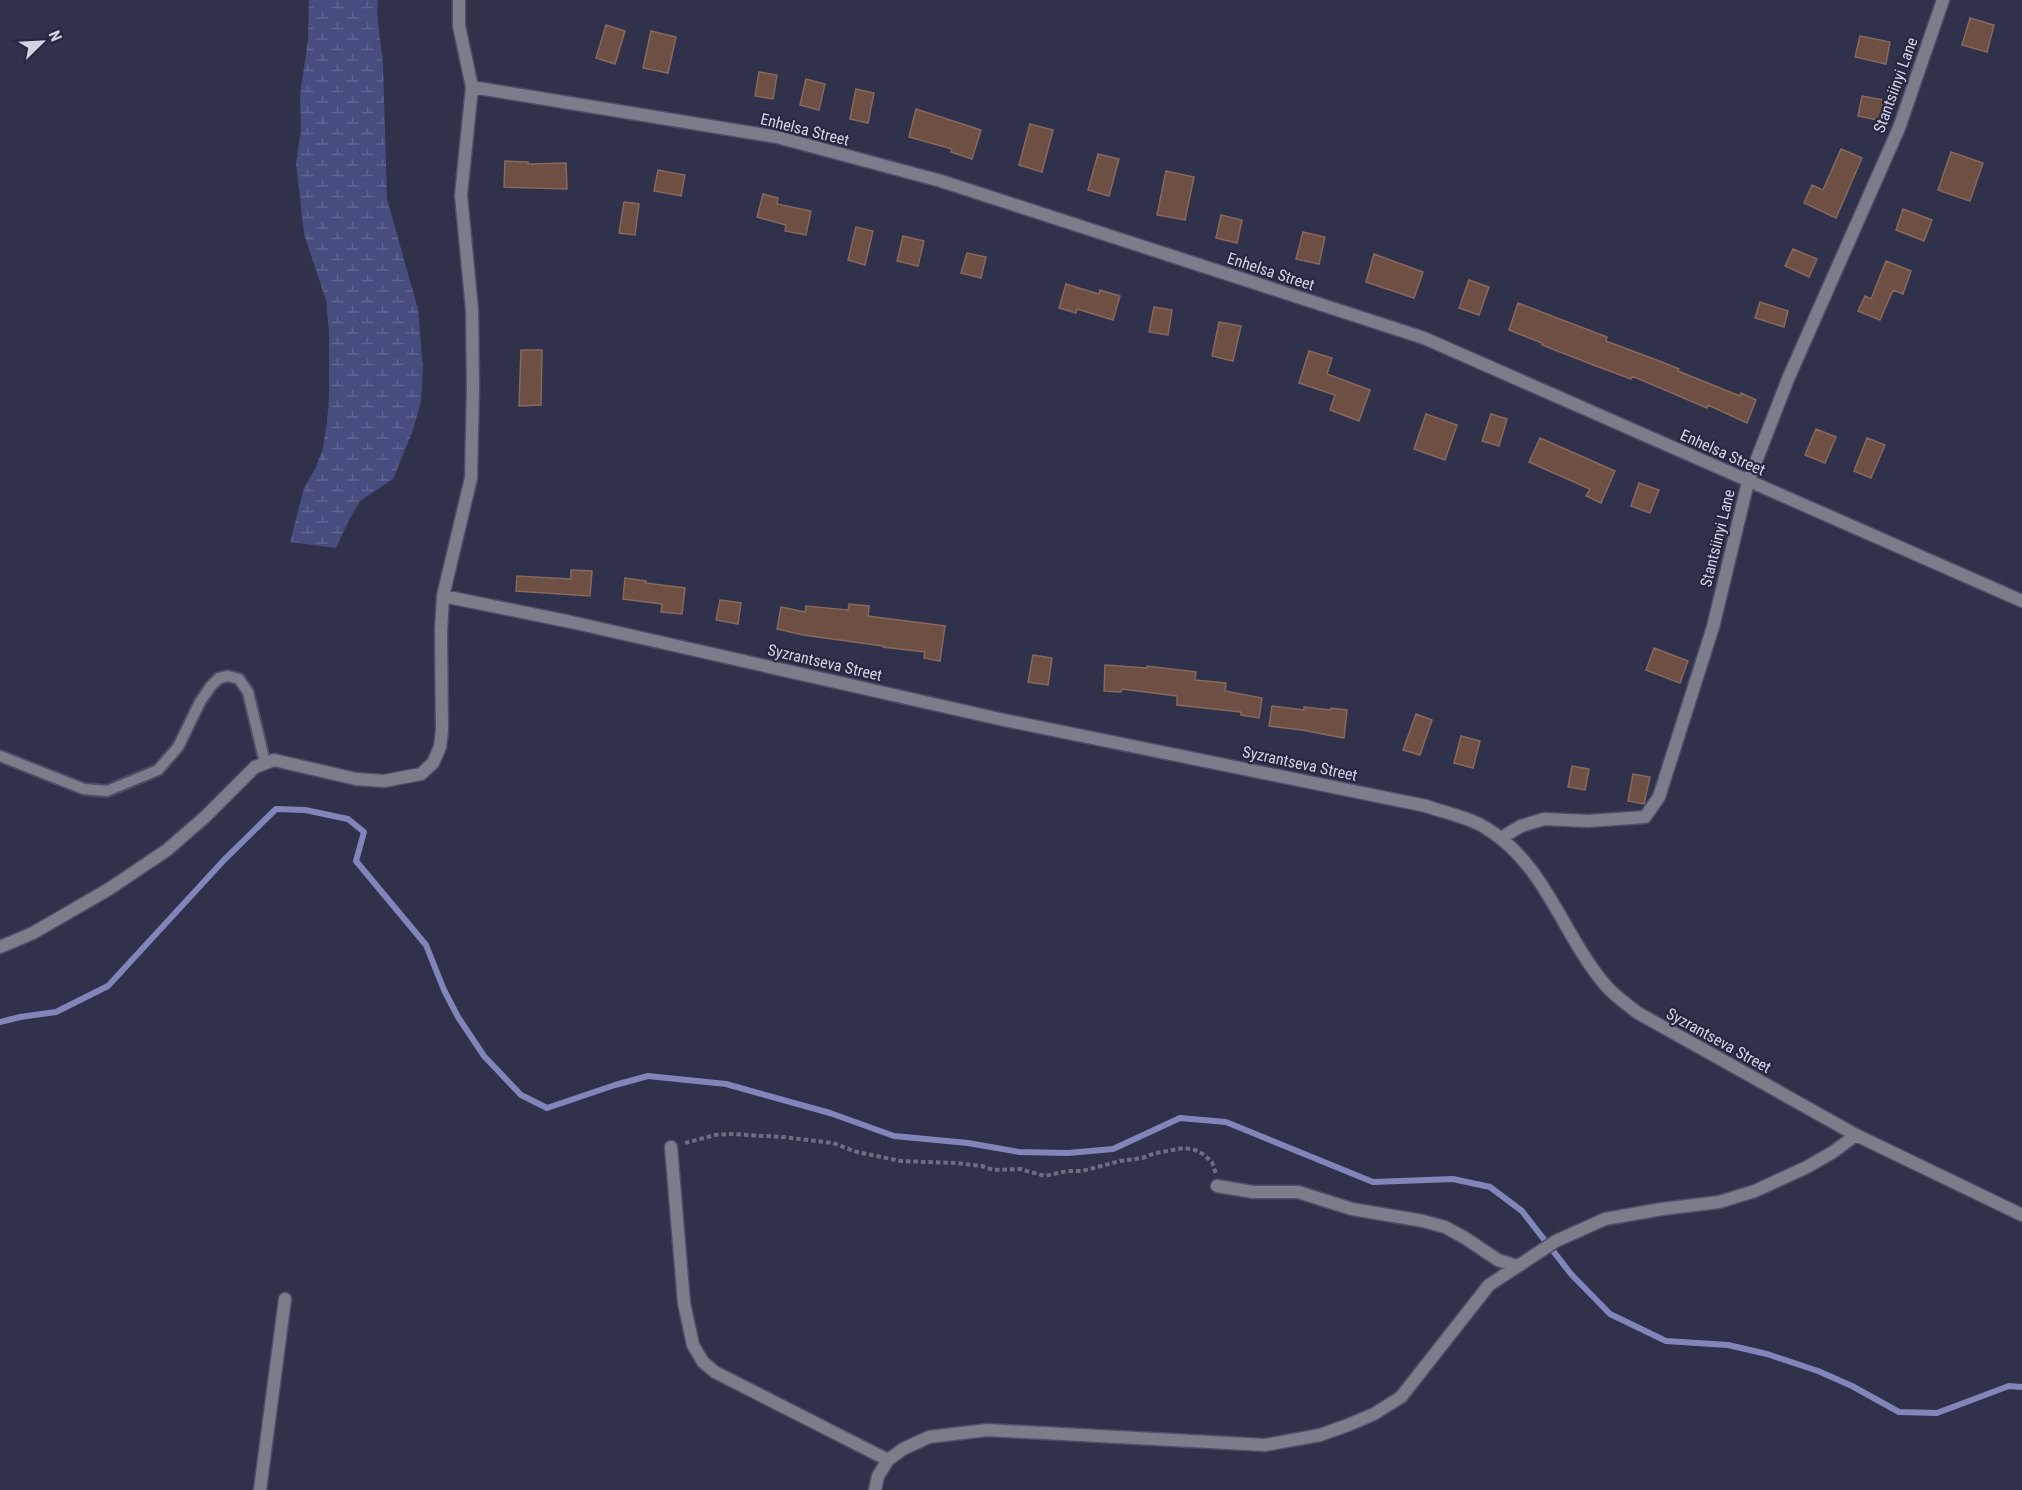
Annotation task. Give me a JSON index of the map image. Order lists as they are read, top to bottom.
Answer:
{
  "streets": {
    "street": ["Stantsiinyi Lane", "Enhelsa Street", "Syzrantseva Street"]
  },
  "crossings": [
    ["Stantsiinyi Lane", "Enhelsa Street"],
    ["Stantsiinyi Lane", "Syzrantseva Street"]
  ],
  "north": "top right"
}
